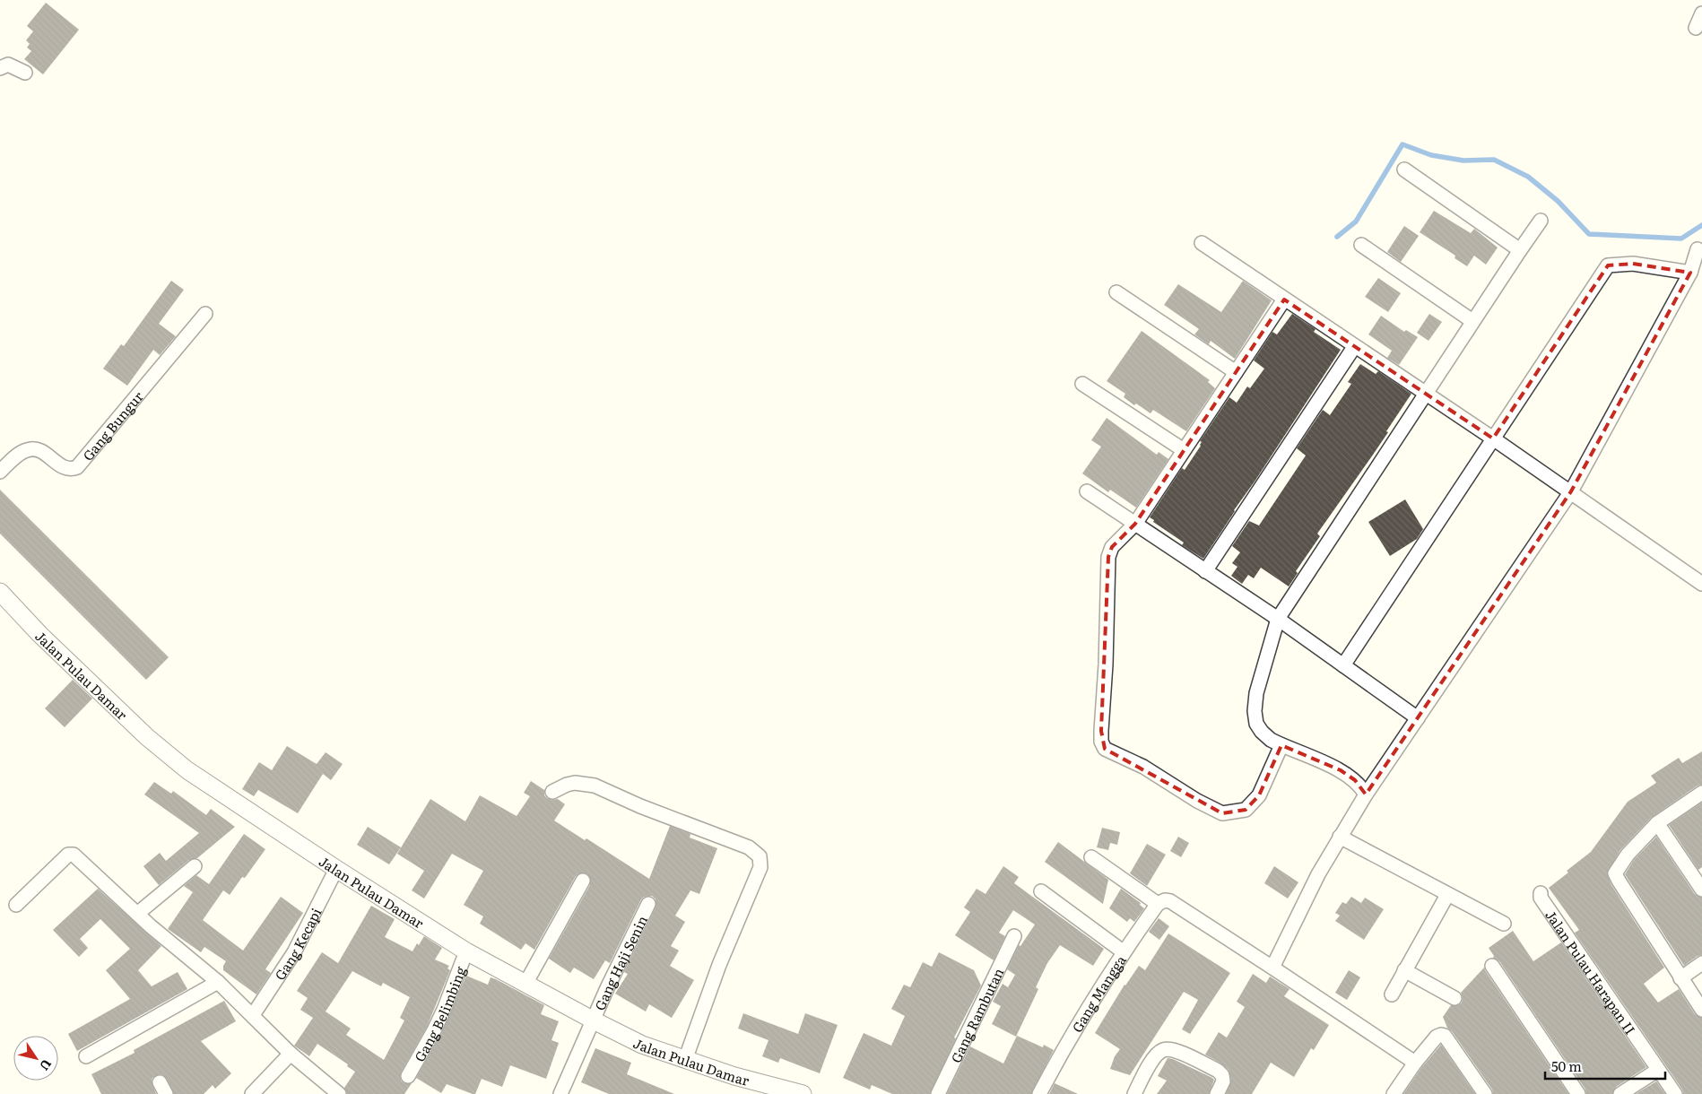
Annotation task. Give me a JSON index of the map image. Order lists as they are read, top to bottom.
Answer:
{
  "streets": {
    "street": [
      "Gang Bungur",
      "Jalan Pulau Damar",
      "Gang Kecapi",
      "Gang Haji Senin",
      "Jalan Pulau Harapan II",
      "Gang Mangga",
      "Gang Belimbing",
      "Gang Rambutan"
    ]
  },
  "crossings": [
    ["Jalan Pulau Damar", "Gang Kecapi"],
    ["Jalan Pulau Damar", "Gang Haji Senin"],
    ["Jalan Pulau Damar", "Gang Belimbing"]
  ],
  "scale_bar": "50 m",
  "north": "bottom right"
}
